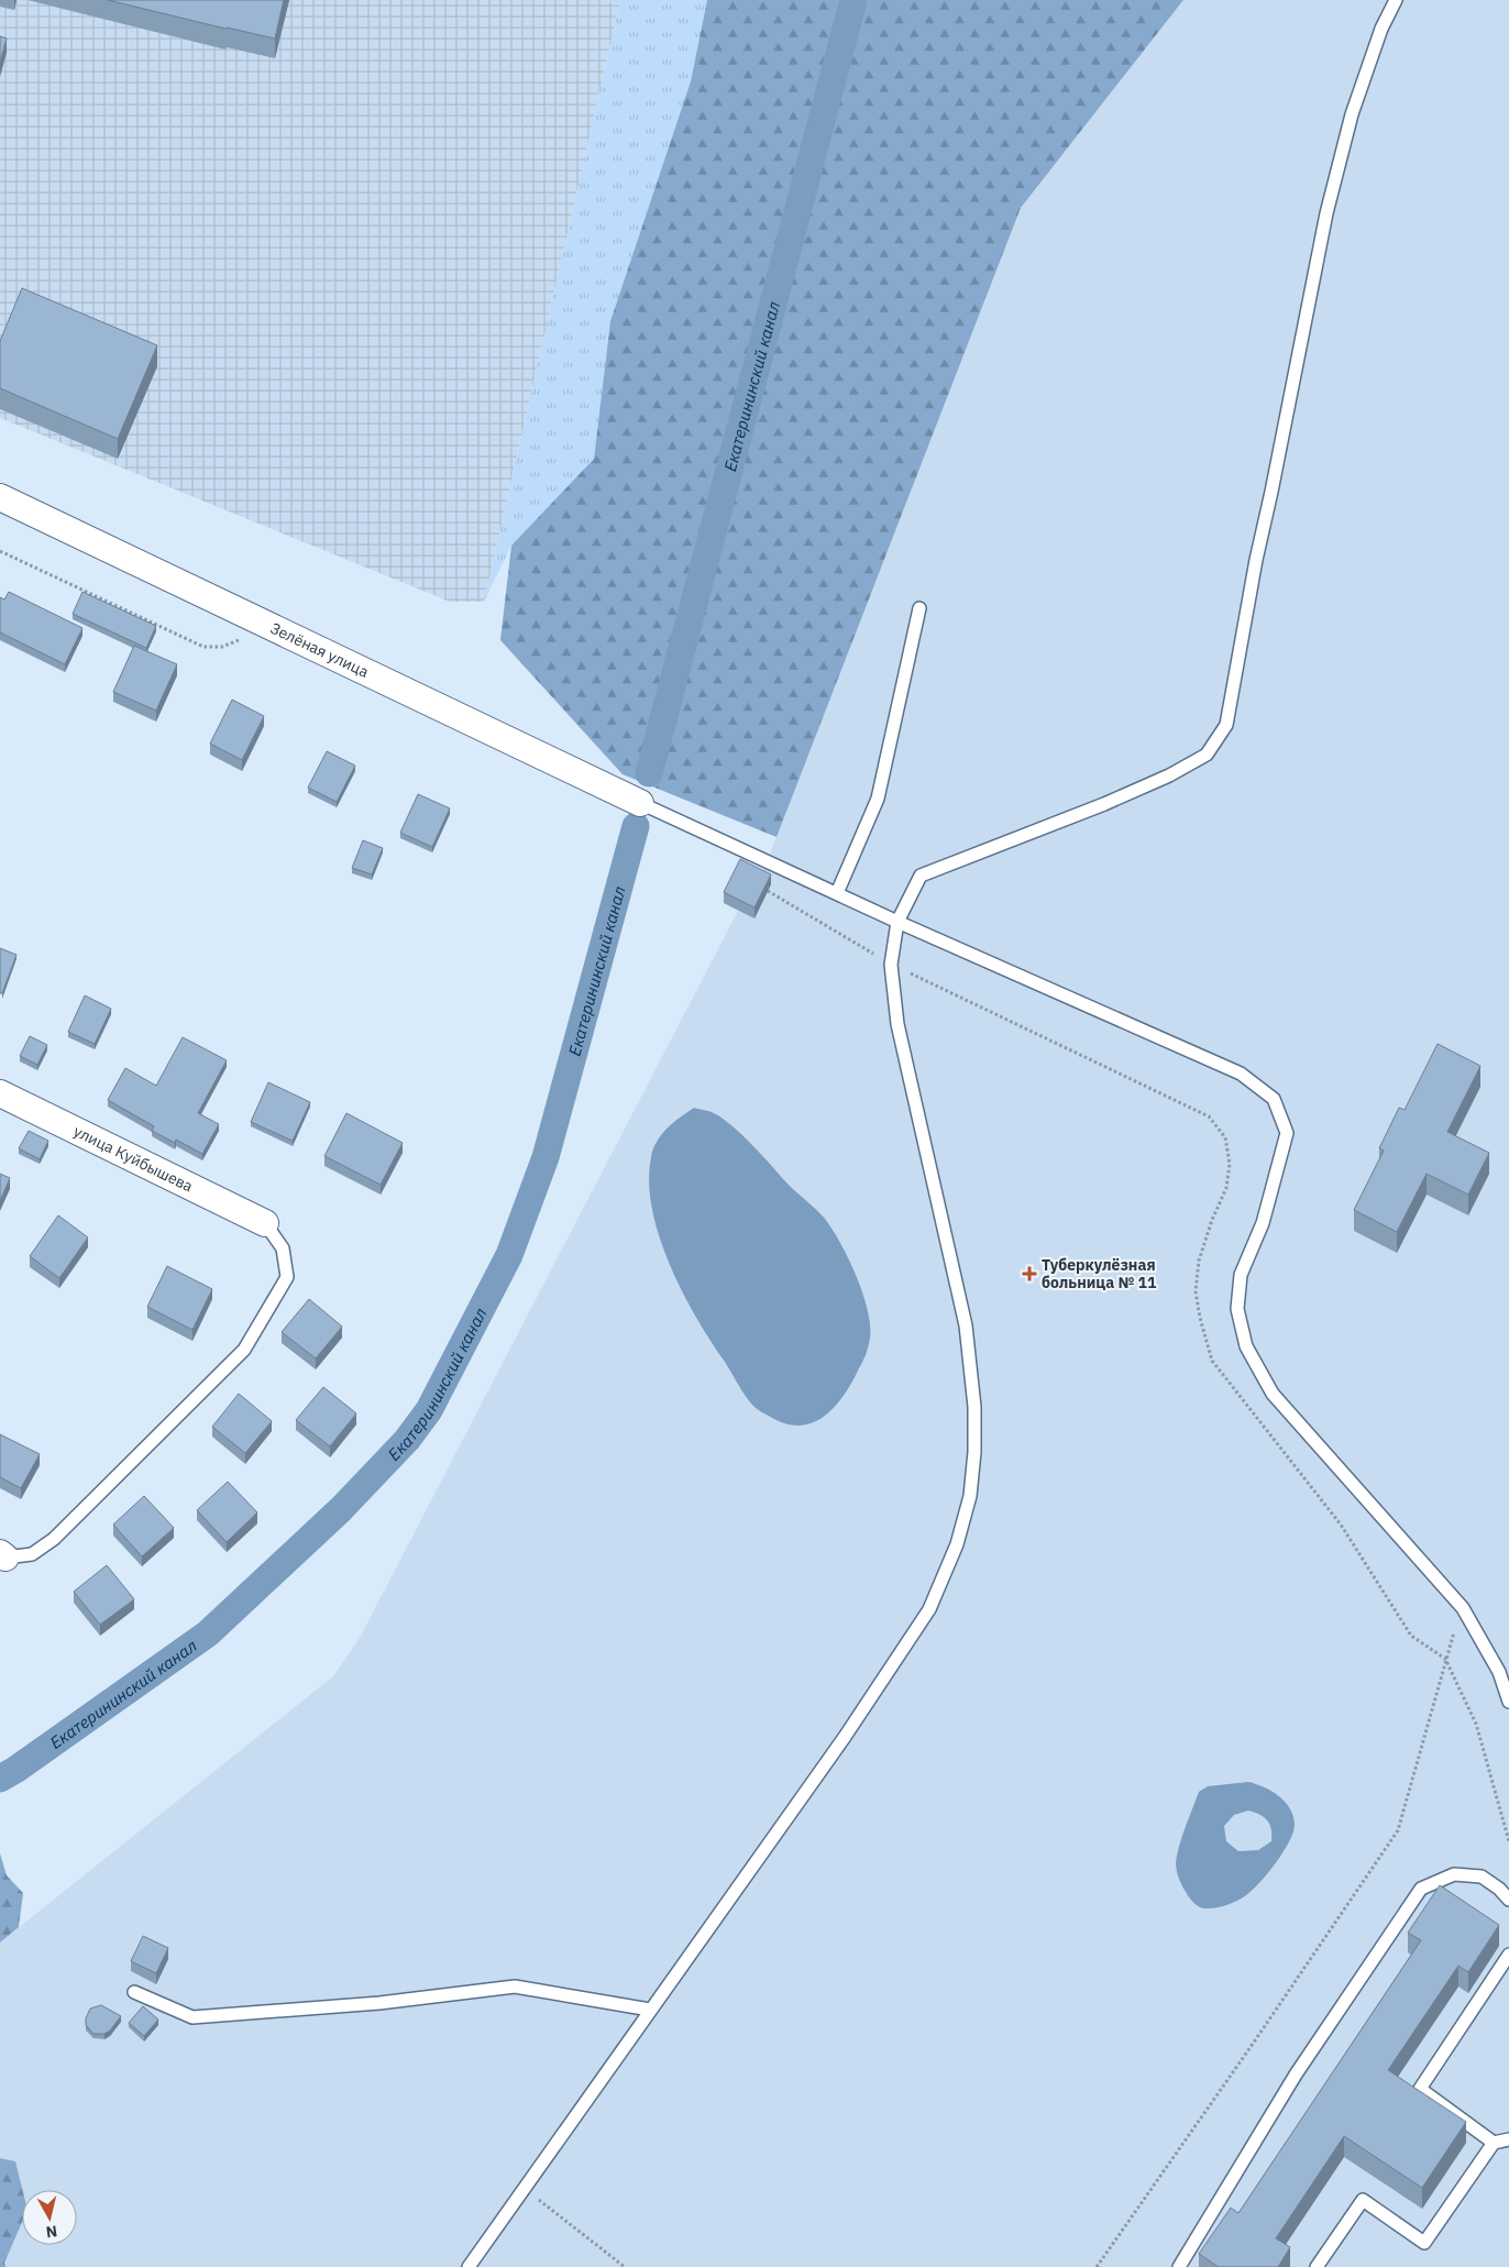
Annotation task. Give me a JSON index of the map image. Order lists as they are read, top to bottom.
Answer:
{
  "streets": {
    "street": ["Зелёная улица", "улица Куйбышева"]
  },
  "water": ["Екатерининский канал"],
  "places": {
    "health": ["Туберкулёзная больница № 11"]
  },
  "north": "bottom"
}
